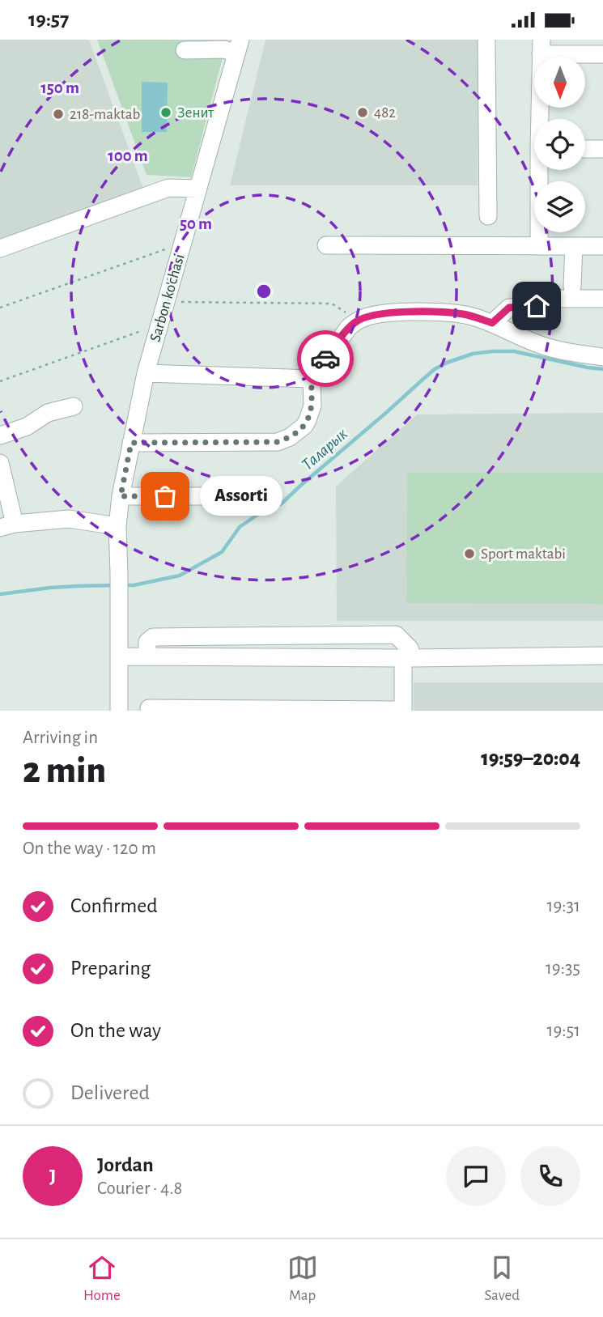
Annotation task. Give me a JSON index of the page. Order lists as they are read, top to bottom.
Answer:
{
  "streets": {
    "street": ["Sarbon ko'chasi"]
  },
  "water": ["Таларык"],
  "places": [
    "Зенит",
    "482",
    "218-maktab",
    "Assorti",
    "Sport maktabi"
  ],
  "north": "bottom",
  "page": {
    "status": "19:57",
    "bubble": "Assorti",
    "heading": ["2 min", "Arriving in", "19:59–20:04"],
    "panel": ["Jordan", "Courier · 4.8"],
    "bar": "On the way · 120 m",
    "list": [
      ["Confirmed", "19:31"],
      ["Preparing", "19:35"],
      ["On the way", "19:51"],
      "Delivered"
    ],
    "round": "J",
    "tabs": ["Home", "Map", "Saved"]
  },
  "rings": ["150 m", "100 m", "50 m"]
}
